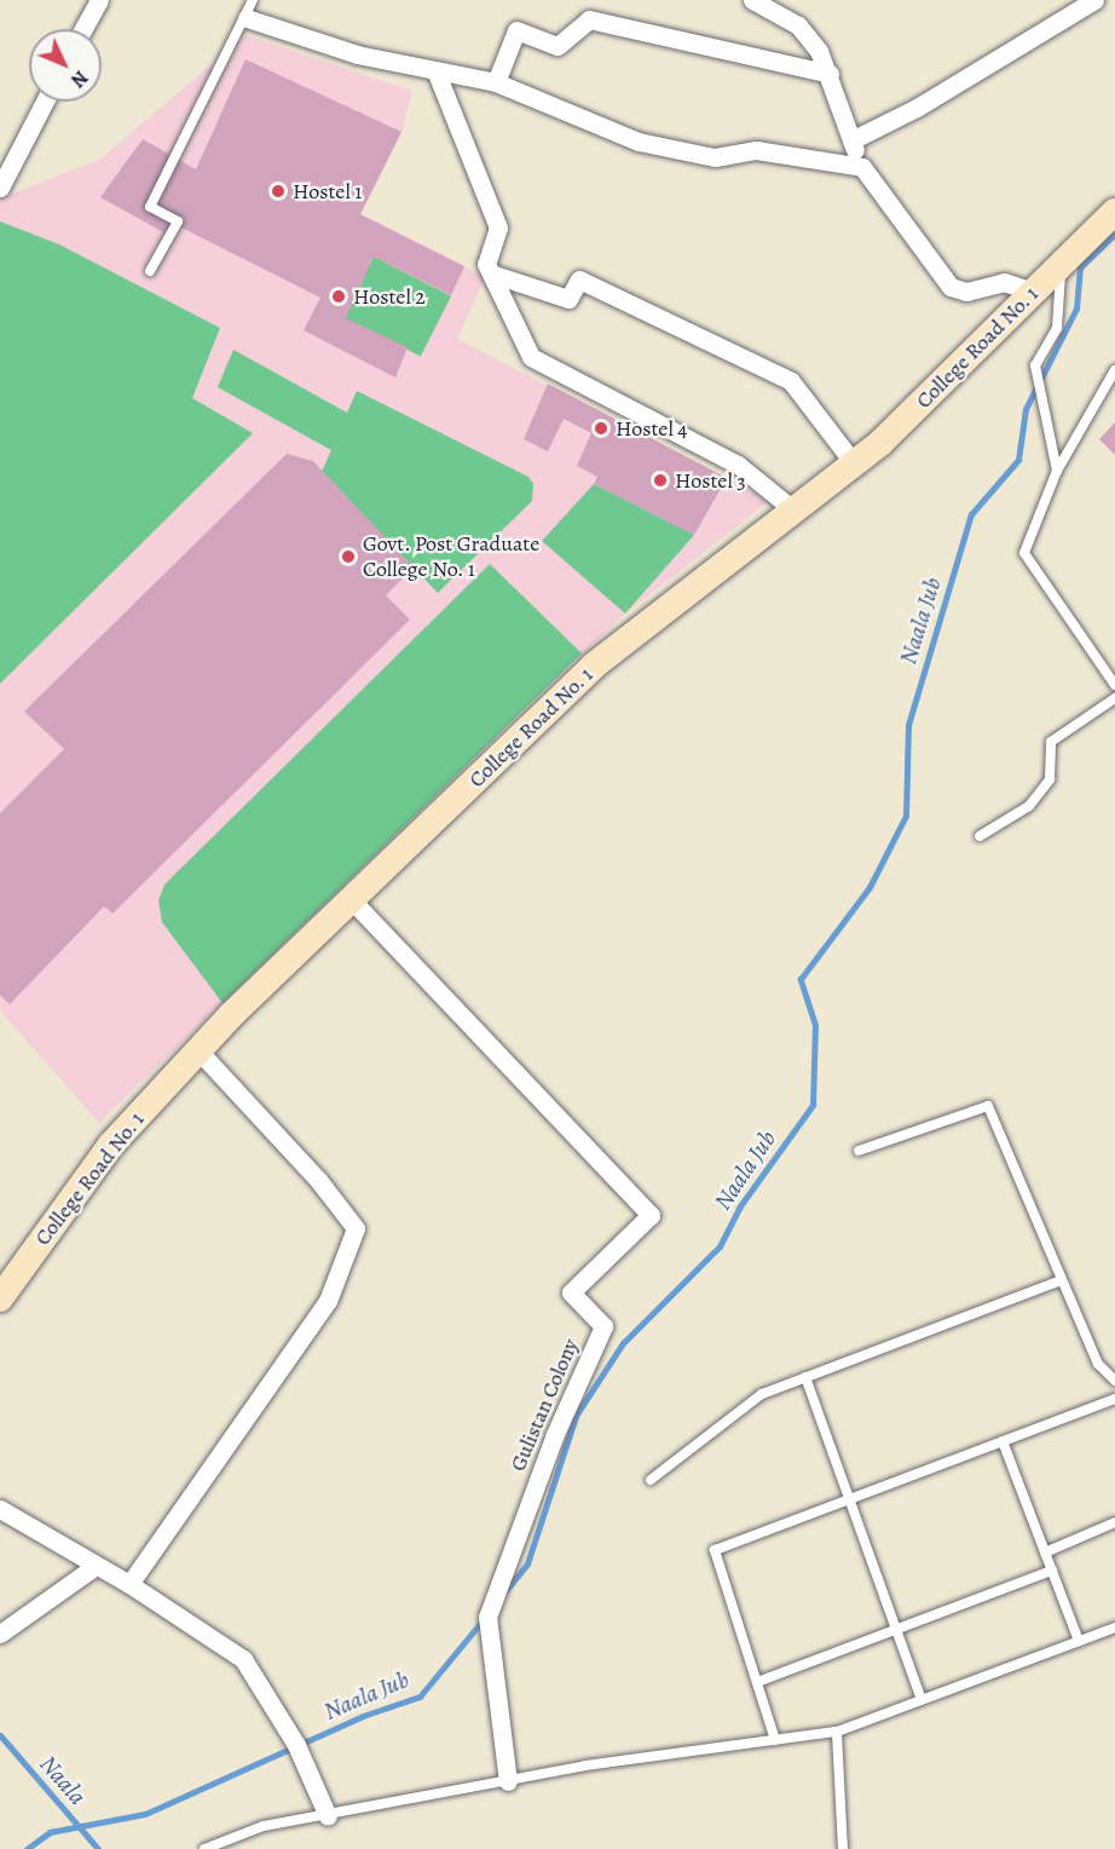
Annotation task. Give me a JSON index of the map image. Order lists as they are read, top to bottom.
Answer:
{
  "streets": {
    "main road": ["College Road No. 1"],
    "street": ["Gulistan Colony"]
  },
  "crossings": [
    ["College Road No. 1", "Gulistan Colony"]
  ],
  "water": ["Naala Jub", "Naala"],
  "places": [
    "Hostel 1",
    "Hostel 2",
    "Hostel 4",
    "Hostel 3",
    "Govt. Post Graduate College No. 1"
  ],
  "north": "bottom right"
}
